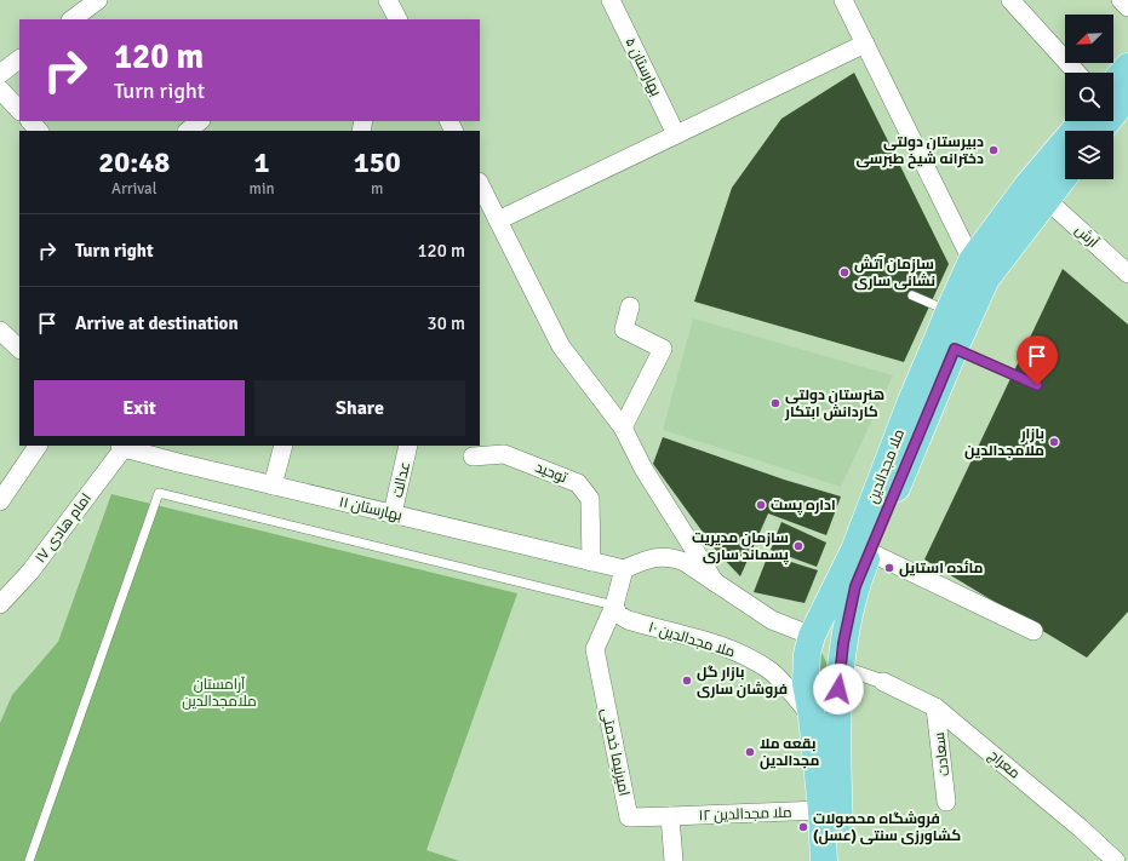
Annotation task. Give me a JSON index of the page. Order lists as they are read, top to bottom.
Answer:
{
  "streets": {
    "main road": ["ملا مجدالدین"],
    "street": [
      "بهارستان ۵",
      "آرش",
      "توحید",
      "عدالت",
      "بهارستان ۱۱",
      "امام هادی ۱۷",
      "ملا مجدالدین ١٠",
      "امیرنیما خدمتی",
      "سعادت",
      "معراج",
      "ملا مجدالدین ١٢"
    ]
  },
  "crossings": [
    ["آرش", "ملا مجدالدین"],
    ["ملا مجدالدین", "ملا مجدالدین ١٠"],
    ["ملا مجدالدین", "ملا مجدالدین ١٢"],
    ["توحید", "بهارستان ۱۱"],
    ["عدالت", "بهارستان ۱۱"],
    ["بهارستان ۱۱", "امام هادی ۱۷"],
    ["ملا مجدالدین ١٠", "امیرنیما خدمتی"],
    ["امیرنیما خدمتی", "ملا مجدالدین ١٢"],
    ["سعادت", "معراج"]
  ],
  "parks": ["آرامستان ملامجدالدین"],
  "places": [
    "دبیرستان دولتی دخترانه شیخ طبرسی",
    "سازمان آتش نشانی ساری",
    "هنرستان دولتی کاردانش ابتکار",
    "بازار ملامجدالدین",
    "اداره پست",
    "سازمان مدیریت پسماند ساری",
    "مائده استایل",
    "بازار گل فروشان ساری",
    "بقعه ملا مجدالدين",
    "فروشگاه محصولات کشاورزی سنتی (عسل)"
  ],
  "north": "bottom left",
  "page": {
    "turn": ["120 m", "Turn right"],
    "eta": [
      "20:48",
      "Arrival",
      "1",
      "min",
      "150",
      "m"
    ],
    "list": [
      {
        "name": "Turn right",
        "value": "120 m"
      },
      {
        "name": "Arrive at destination",
        "value": "30 m"
      }
    ],
    "buttons": ["Exit", "Share"]
  }
}
